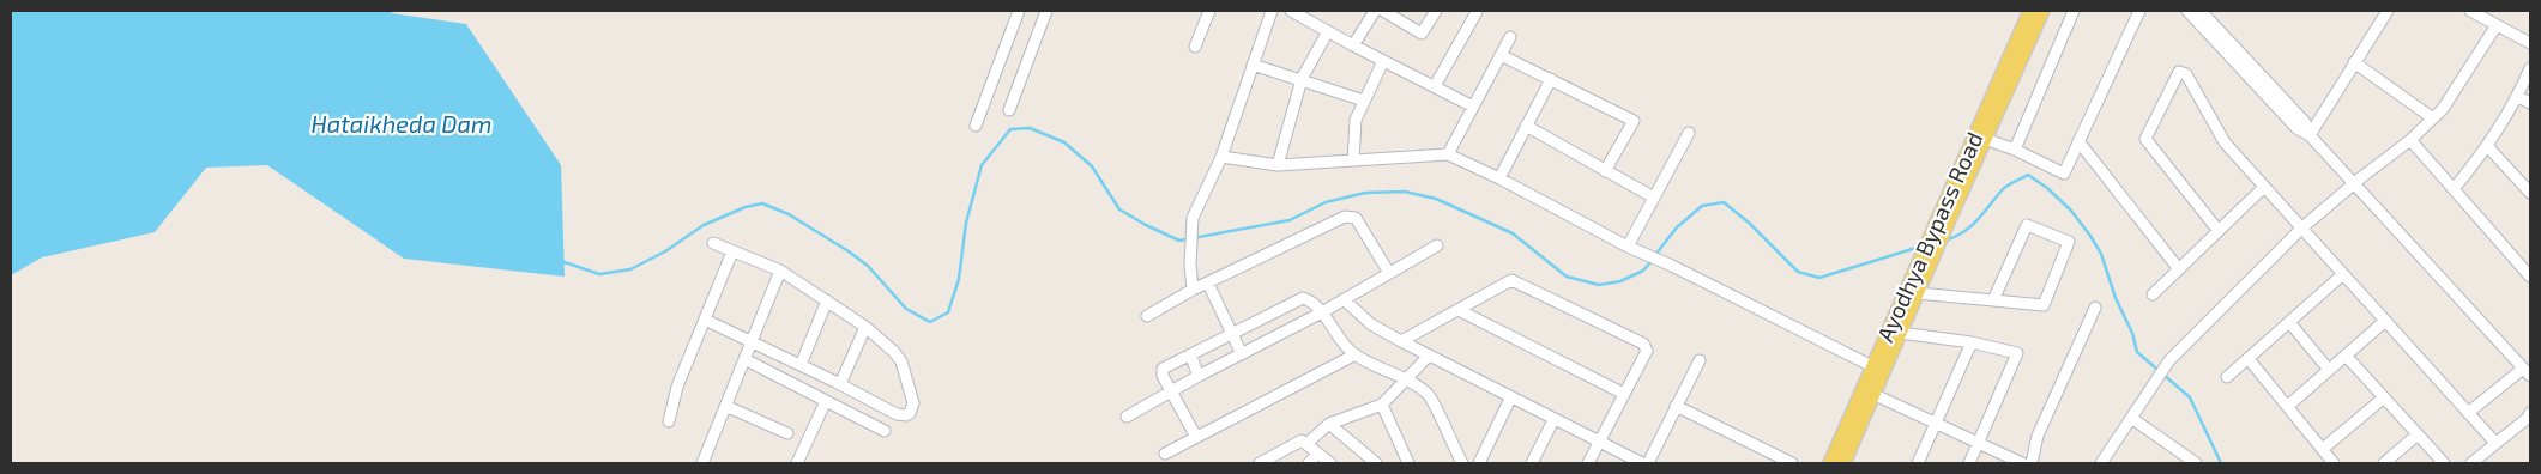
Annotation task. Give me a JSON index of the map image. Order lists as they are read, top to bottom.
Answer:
{
  "streets": {
    "main road": ["Ayodhya Bypass Road"]
  },
  "water": ["Hataikheda Dam"]
}
